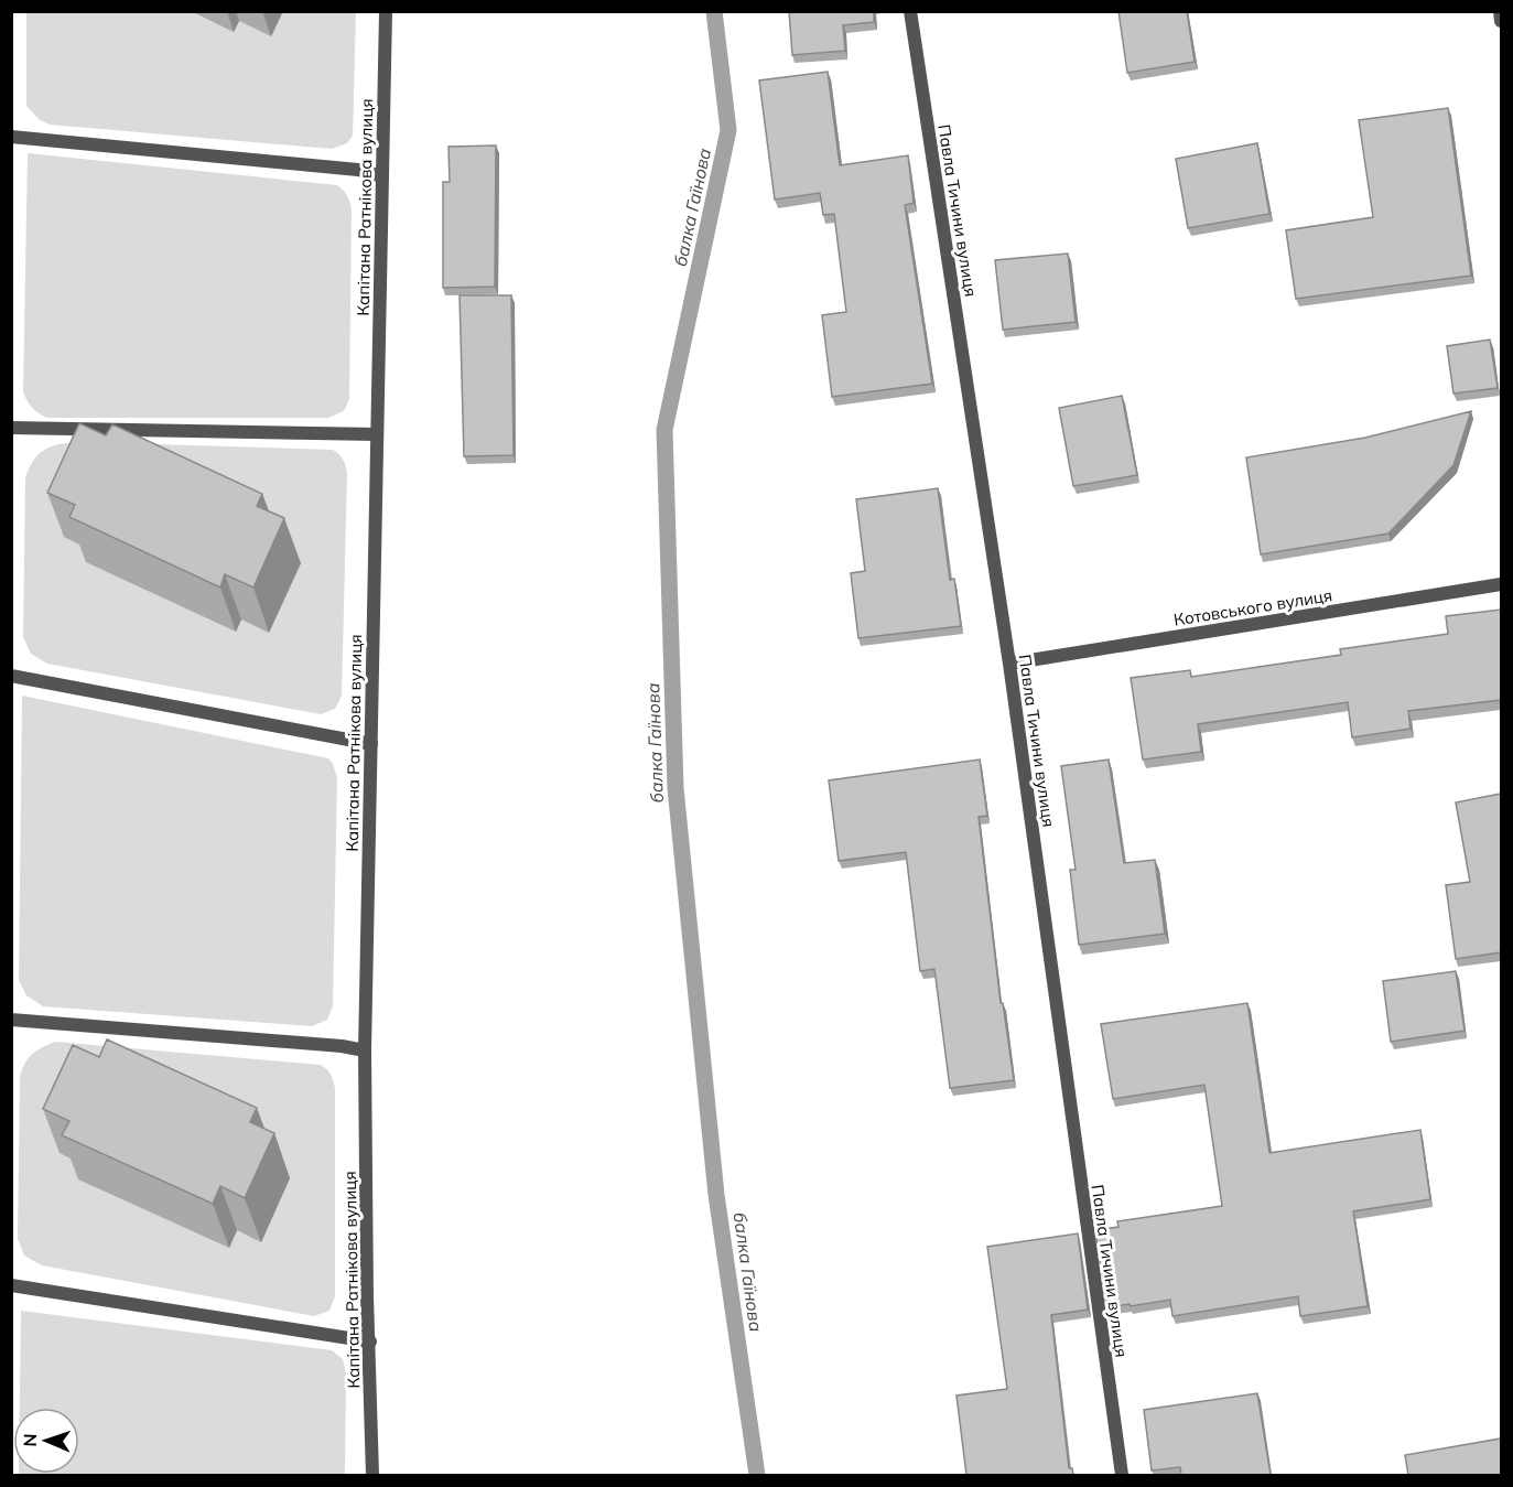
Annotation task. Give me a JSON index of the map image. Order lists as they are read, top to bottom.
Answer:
{
  "streets": {
    "street": ["Капітана Ратнікова вулиця", "Павла Тичини вулиця", "Котовського вулиця"]
  },
  "crossings": [
    ["Павла Тичини вулиця", "Котовського вулиця"]
  ],
  "water": ["балка Гаїнова"],
  "north": "left"
}
